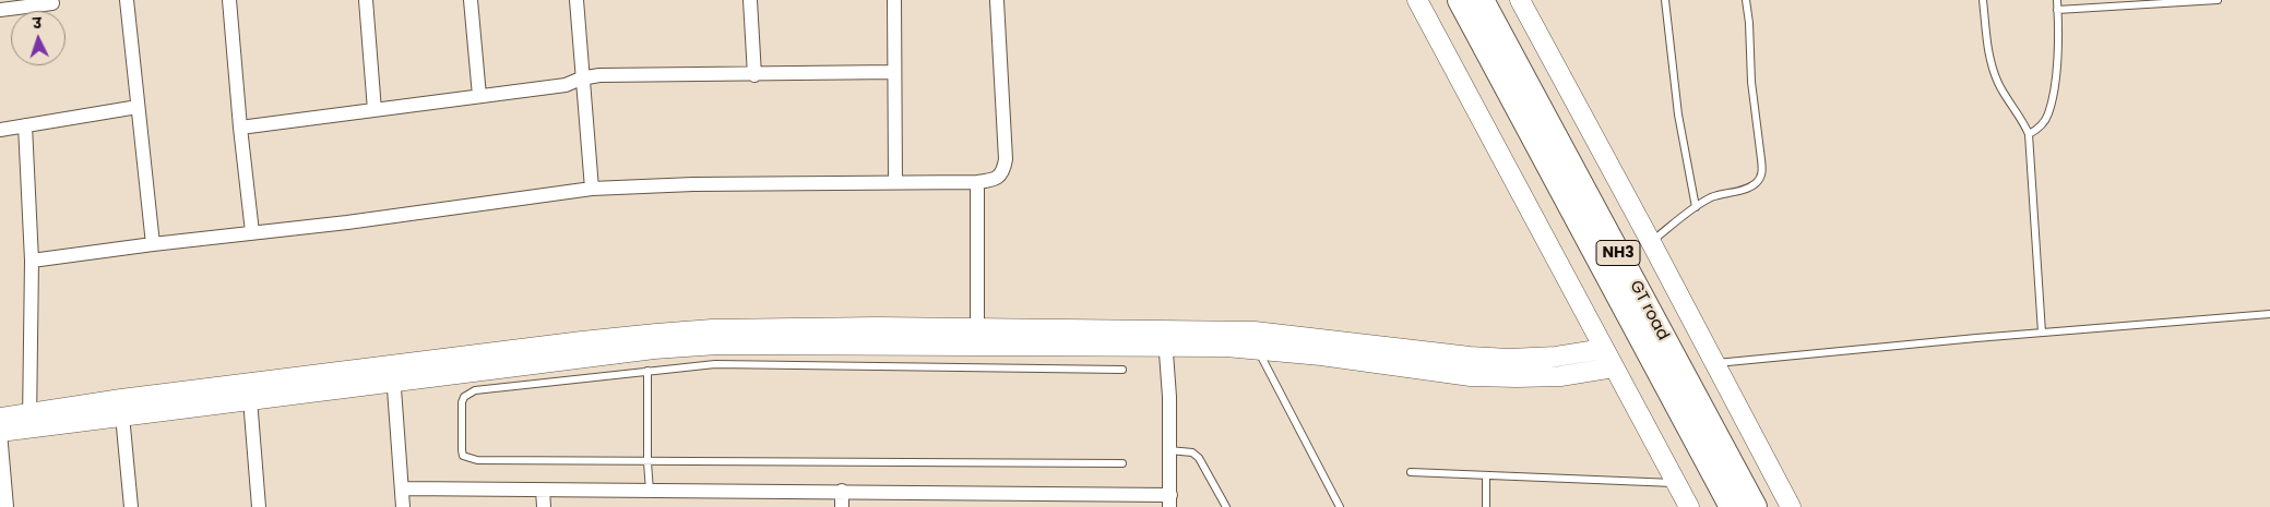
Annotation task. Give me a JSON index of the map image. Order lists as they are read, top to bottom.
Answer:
{
  "streets": {
    "highway": ["NH3", "GT road"]
  },
  "north": "top"
}
